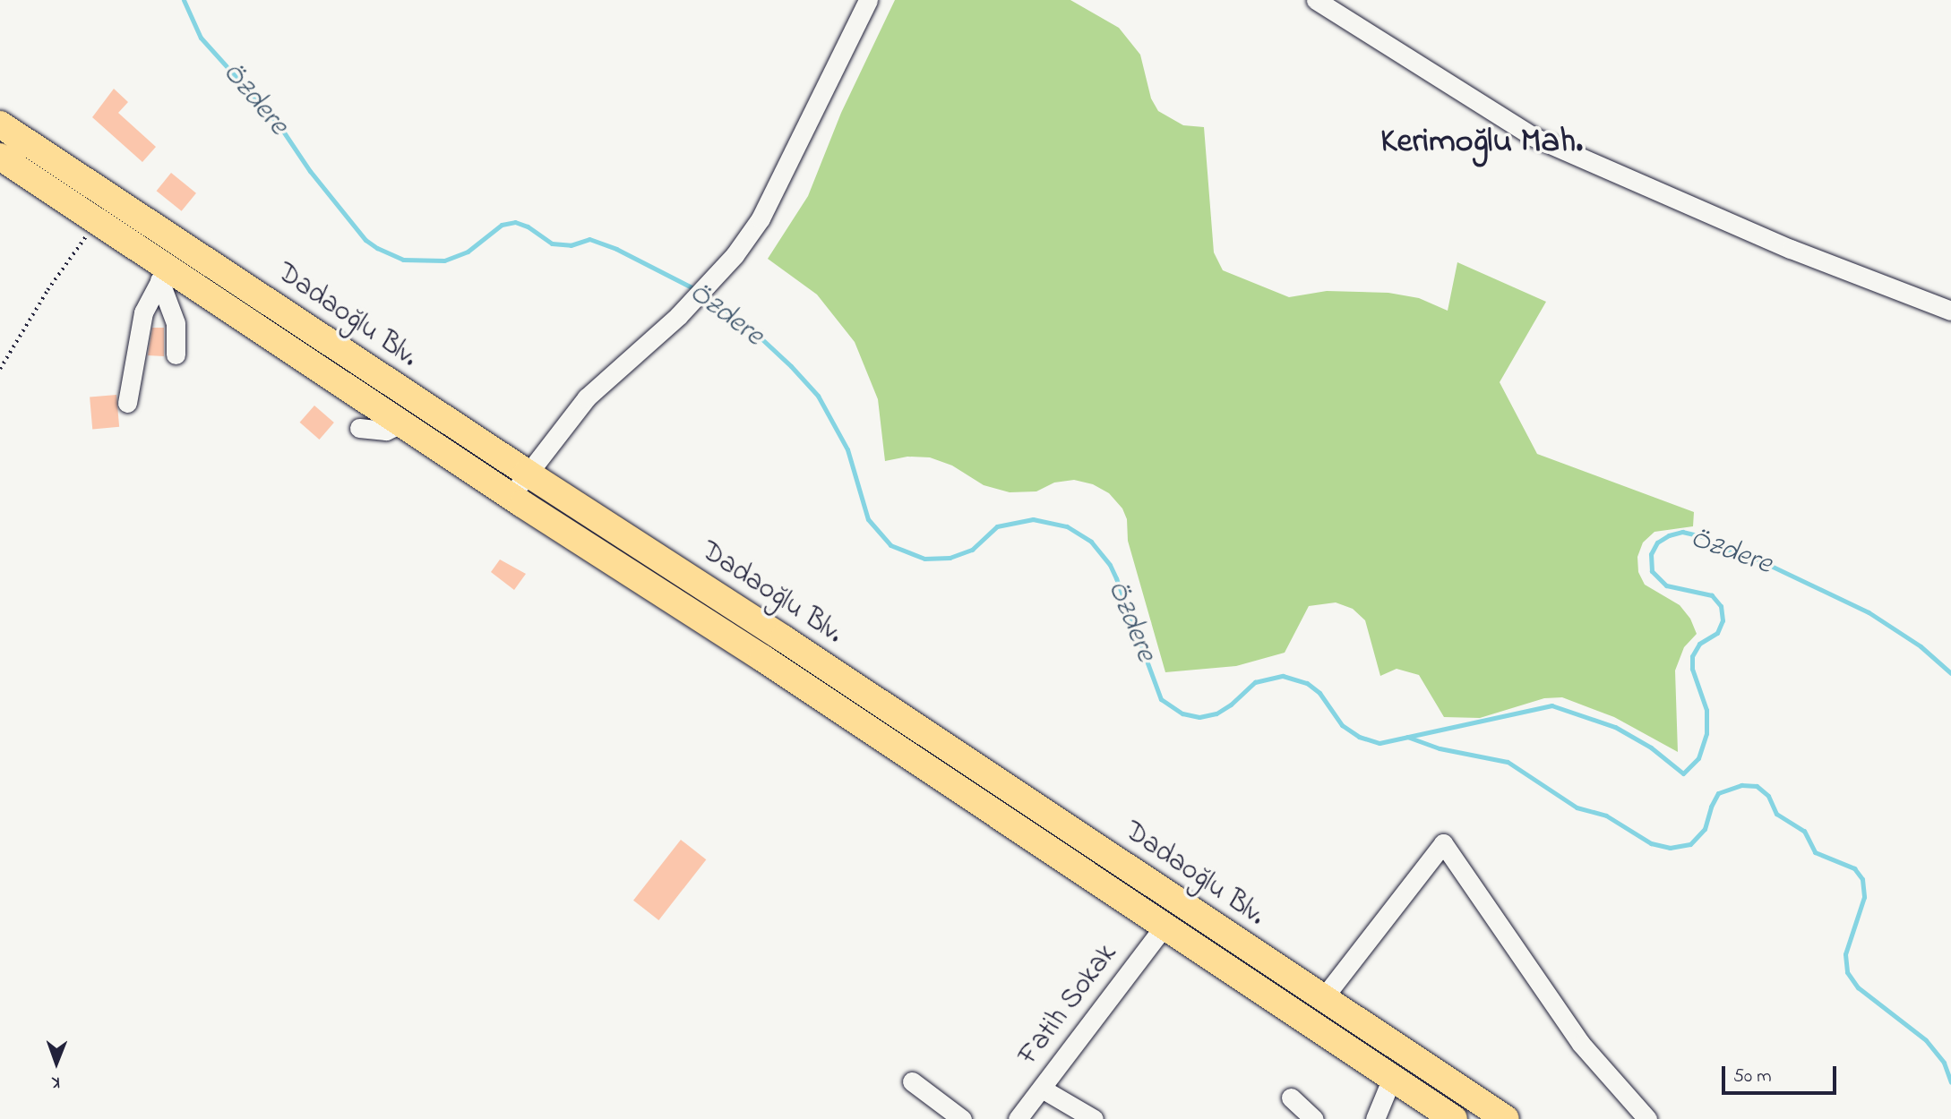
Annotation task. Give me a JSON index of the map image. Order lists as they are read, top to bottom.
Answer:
{
  "streets": {
    "highway": ["Dadaoğlu Blv."],
    "street": ["Fatih Sokak"]
  },
  "crossings": [
    ["Dadaoğlu Blv.", "Fatih Sokak"]
  ],
  "districts": ["Kerimoğlu Mah."],
  "water": ["Özdere"],
  "scale_bar": "50 m",
  "north": "bottom"
}
